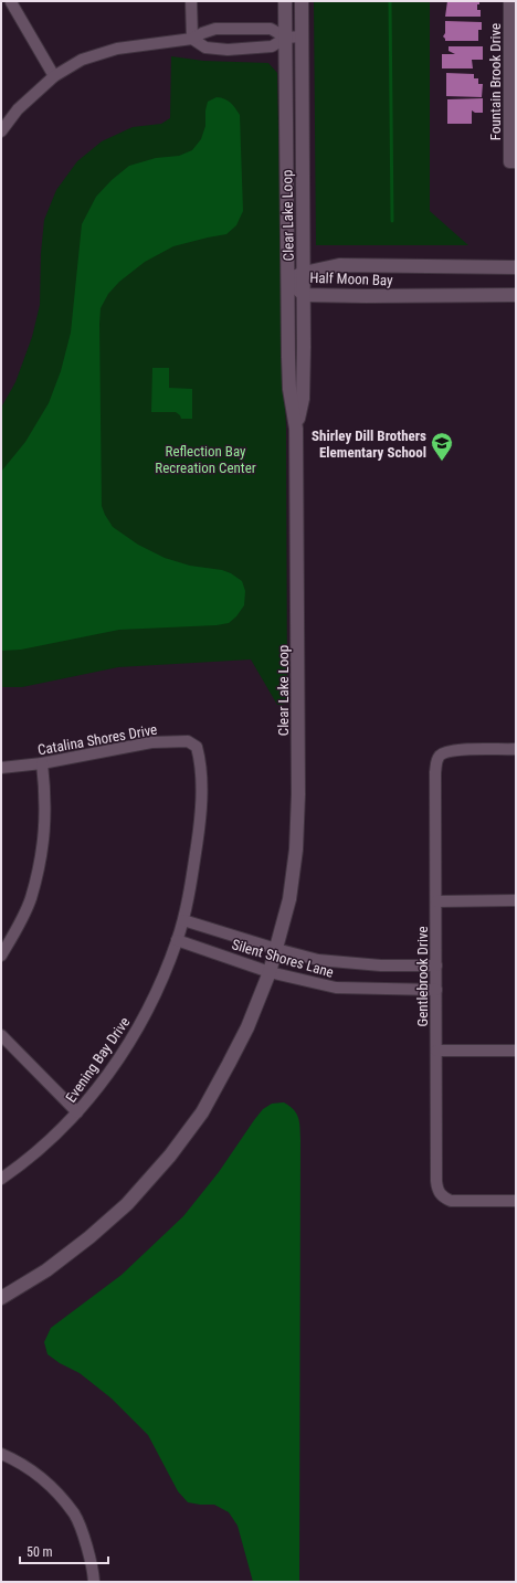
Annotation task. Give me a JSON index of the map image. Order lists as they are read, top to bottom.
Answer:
{
  "streets": {
    "street": [
      "Fountain Brook Drive",
      "Clear Lake Loop",
      "Half Moon Bay",
      "Catalina Shores Drive",
      "Silent Shores Lane",
      "Gentlebrook Drive",
      "Evening Bay Drive"
    ]
  },
  "crossings": [
    ["Clear Lake Loop", "Half Moon Bay"],
    ["Clear Lake Loop", "Silent Shores Lane"],
    ["Catalina Shores Drive", "Evening Bay Drive"],
    ["Silent Shores Lane", "Gentlebrook Drive"],
    ["Silent Shores Lane", "Evening Bay Drive"]
  ],
  "parks": ["Reflection Bay Recreation Center"],
  "places": {
    "school or university": ["Shirley Dill Brothers Elementary School"]
  },
  "scale_bar": "50 m"
}
